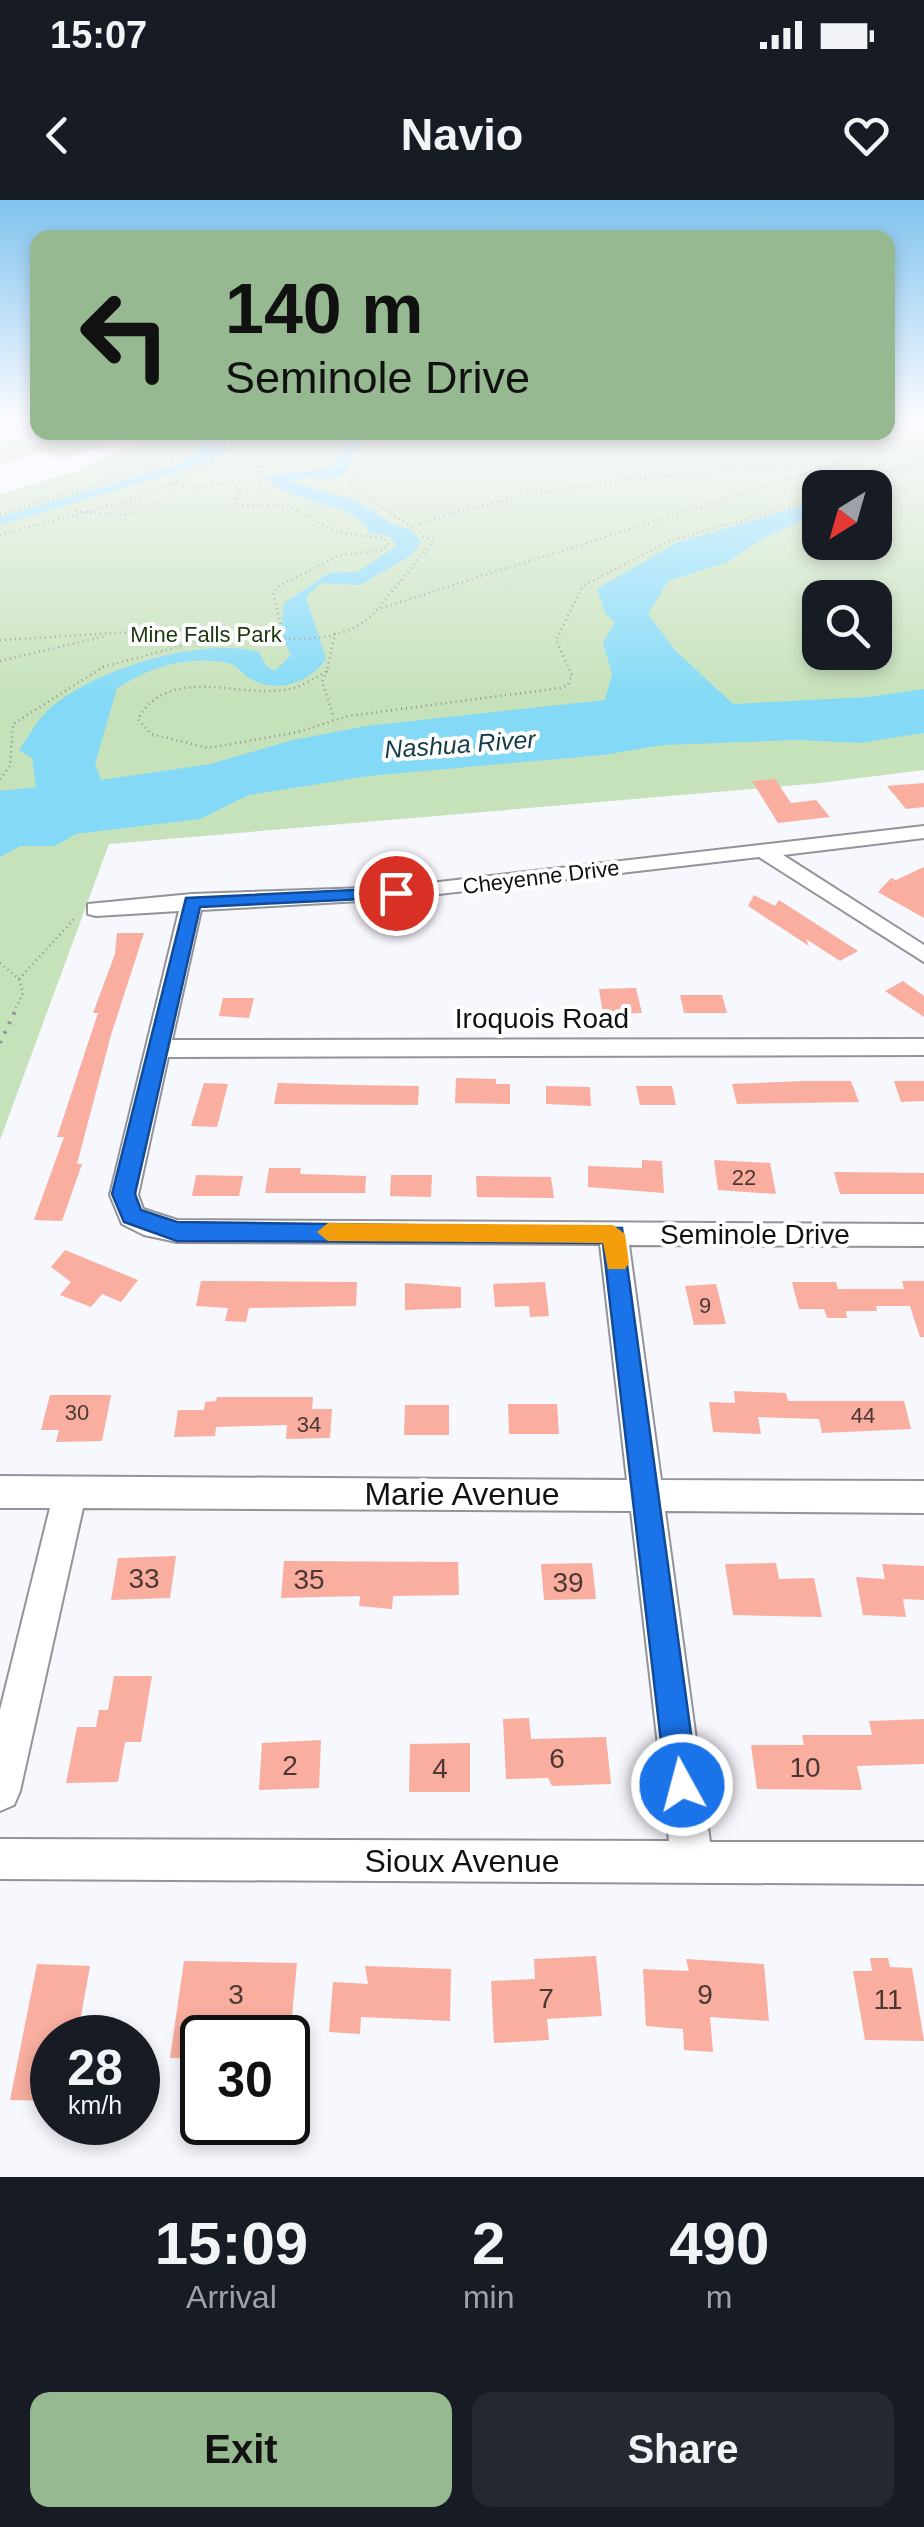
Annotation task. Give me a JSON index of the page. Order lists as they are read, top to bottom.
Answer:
{
  "streets": {
    "street": [
      "Cheyenne Drive",
      "Iroquois Road",
      "Seminole Drive",
      "Marie Avenue",
      "Sioux Avenue"
    ]
  },
  "crossings": [
    ["Cheyenne Drive", "Seminole Drive"],
    ["Iroquois Road", "Seminole Drive"]
  ],
  "water": ["Nashua River"],
  "parks": ["Mine Falls Park"],
  "house_numbers": [
    "22",
    "9",
    "30",
    "44",
    "34",
    "33",
    "35",
    "39",
    "6",
    "2",
    "10",
    "4",
    "3",
    "9",
    "7",
    "11"
  ],
  "north": "bottom left",
  "page": {
    "status": "15:07",
    "header": "Navio",
    "turn": ["140 m", "Seminole Drive"],
    "speed": "28 km/h",
    "limit": "30",
    "eta": [
      "15:09",
      "Arrival",
      "2",
      "min",
      "490",
      "m"
    ],
    "buttons": ["Exit", "Share"]
  }
}
